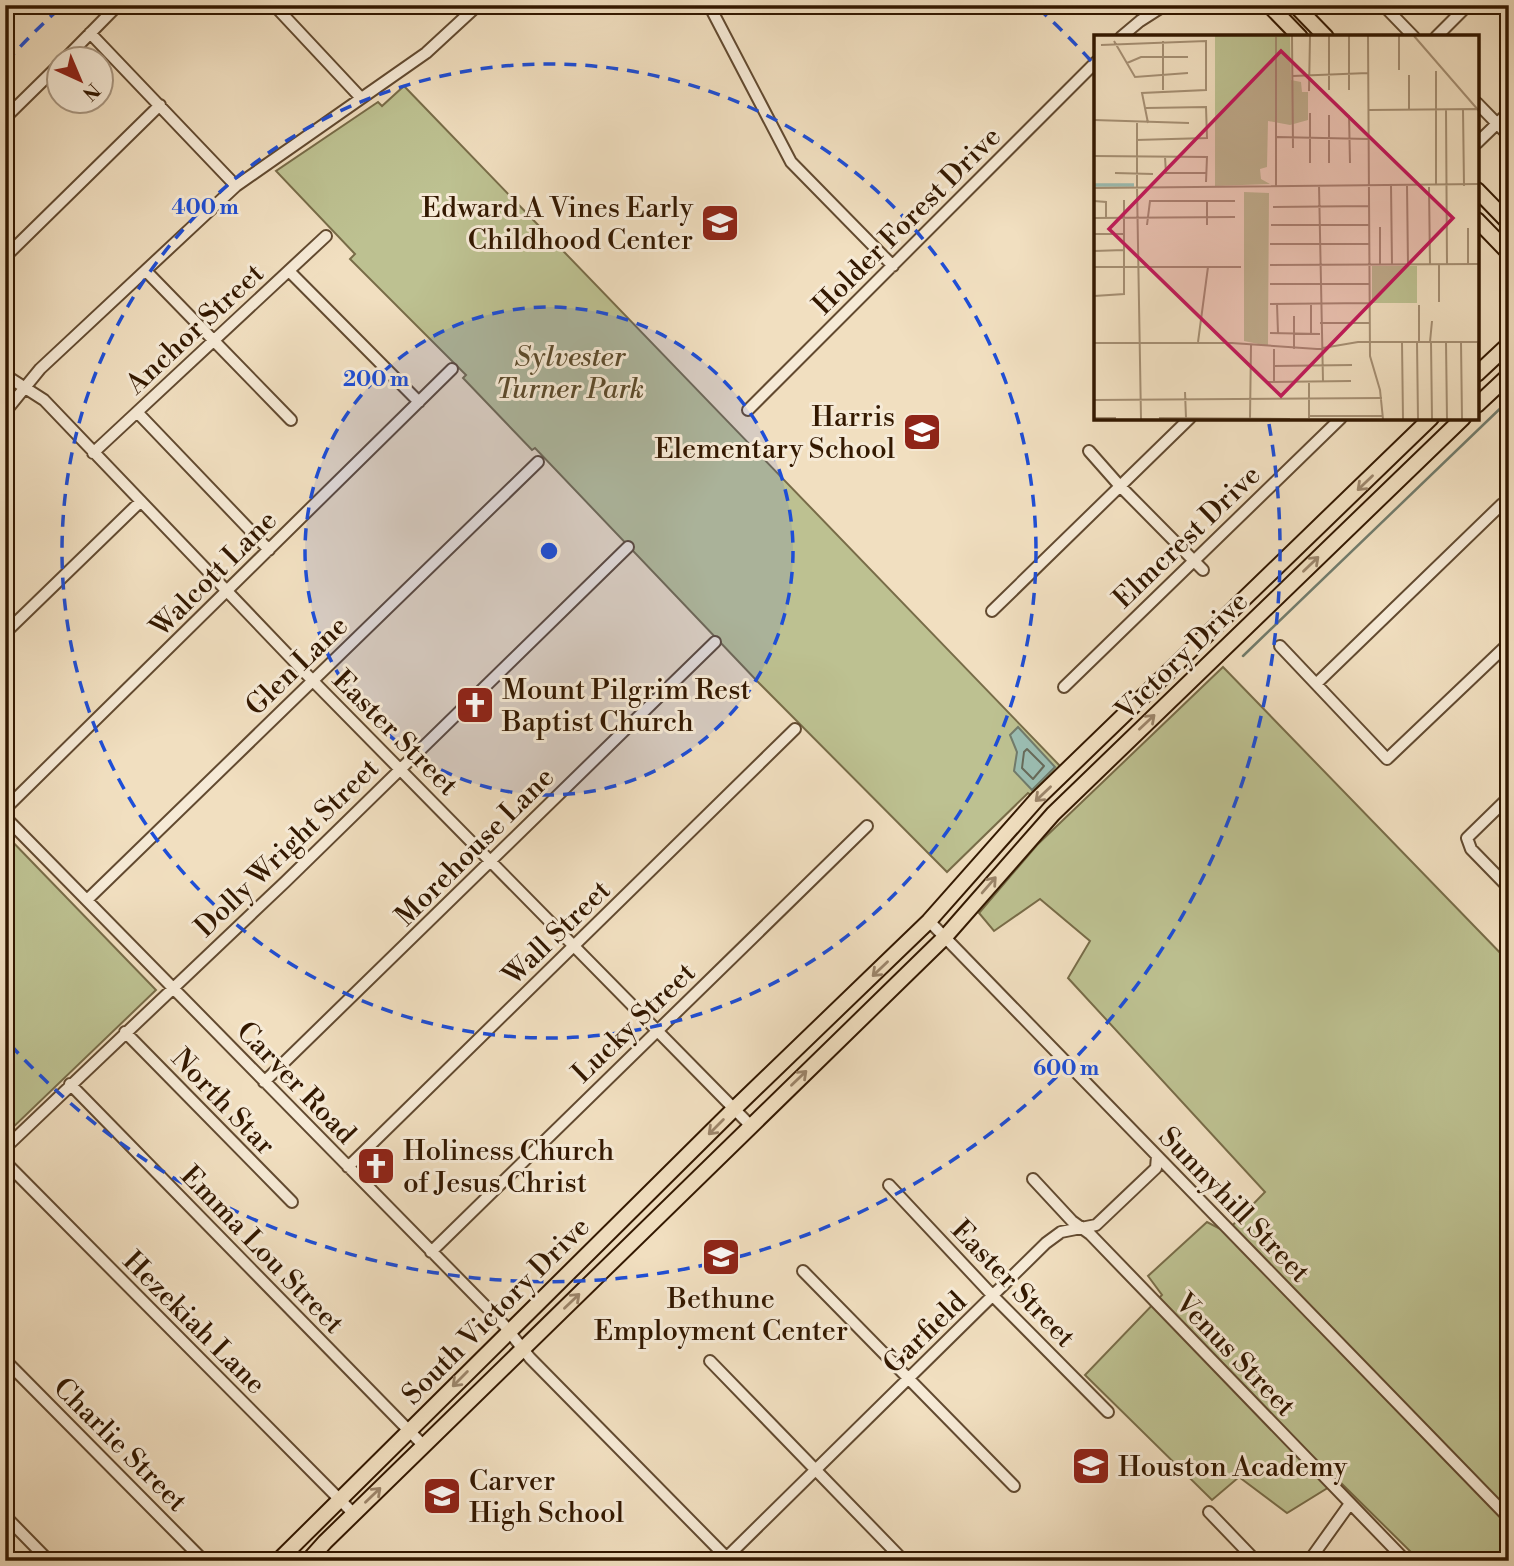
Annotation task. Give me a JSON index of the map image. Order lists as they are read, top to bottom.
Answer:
{
  "streets": {
    "main road": ["Victory Drive", "South Victory Drive"],
    "street": [
      "Holder Forest Drive",
      "Anchor Street",
      "Elmcrest Drive",
      "Walcott Lane",
      "Glen Lane",
      "Easter Street",
      "Morehouse Lane",
      "Dolly Wright Street",
      "Wall Street",
      "Lucky Street",
      "Carver Road",
      "North Star",
      "Sunnyhill Street",
      "Emma Lou Street",
      "Hezekiah Lane",
      "Garfield",
      "Venus Street",
      "Charlie Street"
    ]
  },
  "crossings": [
    ["Anchor Street", "Easter Street"],
    ["Walcott Lane", "Easter Street"],
    ["Victory Drive", "Sunnyhill Street"],
    ["Victory Drive", "South Victory Drive"],
    ["Glen Lane", "Easter Street"],
    ["Glen Lane", "Carver Road"],
    ["Easter Street", "Morehouse Lane"],
    ["Easter Street", "Dolly Wright Street"],
    ["Easter Street", "Wall Street"],
    ["Easter Street", "Lucky Street"],
    ["Easter Street", "South Victory Drive"],
    ["Easter Street", "Garfield"],
    ["Morehouse Lane", "Carver Road"],
    ["Dolly Wright Street", "Carver Road"],
    ["Dolly Wright Street", "North Star"],
    ["Dolly Wright Street", "Emma Lou Street"],
    ["Wall Street", "Carver Road"],
    ["Lucky Street", "Carver Road"],
    ["Carver Road", "South Victory Drive"],
    ["Carver Road", "Garfield"],
    ["Sunnyhill Street", "South Victory Drive"],
    ["Sunnyhill Street", "Garfield"],
    ["Emma Lou Street", "South Victory Drive"],
    ["South Victory Drive", "Hezekiah Lane"],
    ["Garfield", "Venus Street"]
  ],
  "parks": ["Sylvester Turner Park"],
  "places": {
    "school or university": [
      "Edward A Vines Early Childhood Center",
      "Harris Elementary School",
      "Bethune Employment Center",
      "Houston Academy",
      "Carver High School"
    ],
    "church": ["Mount Pilgrim Rest Baptist Church", "Holiness Church of Jesus Christ"]
  },
  "north": "bottom right",
  "rings": ["400 m", "200 m", "600 m"]
}
